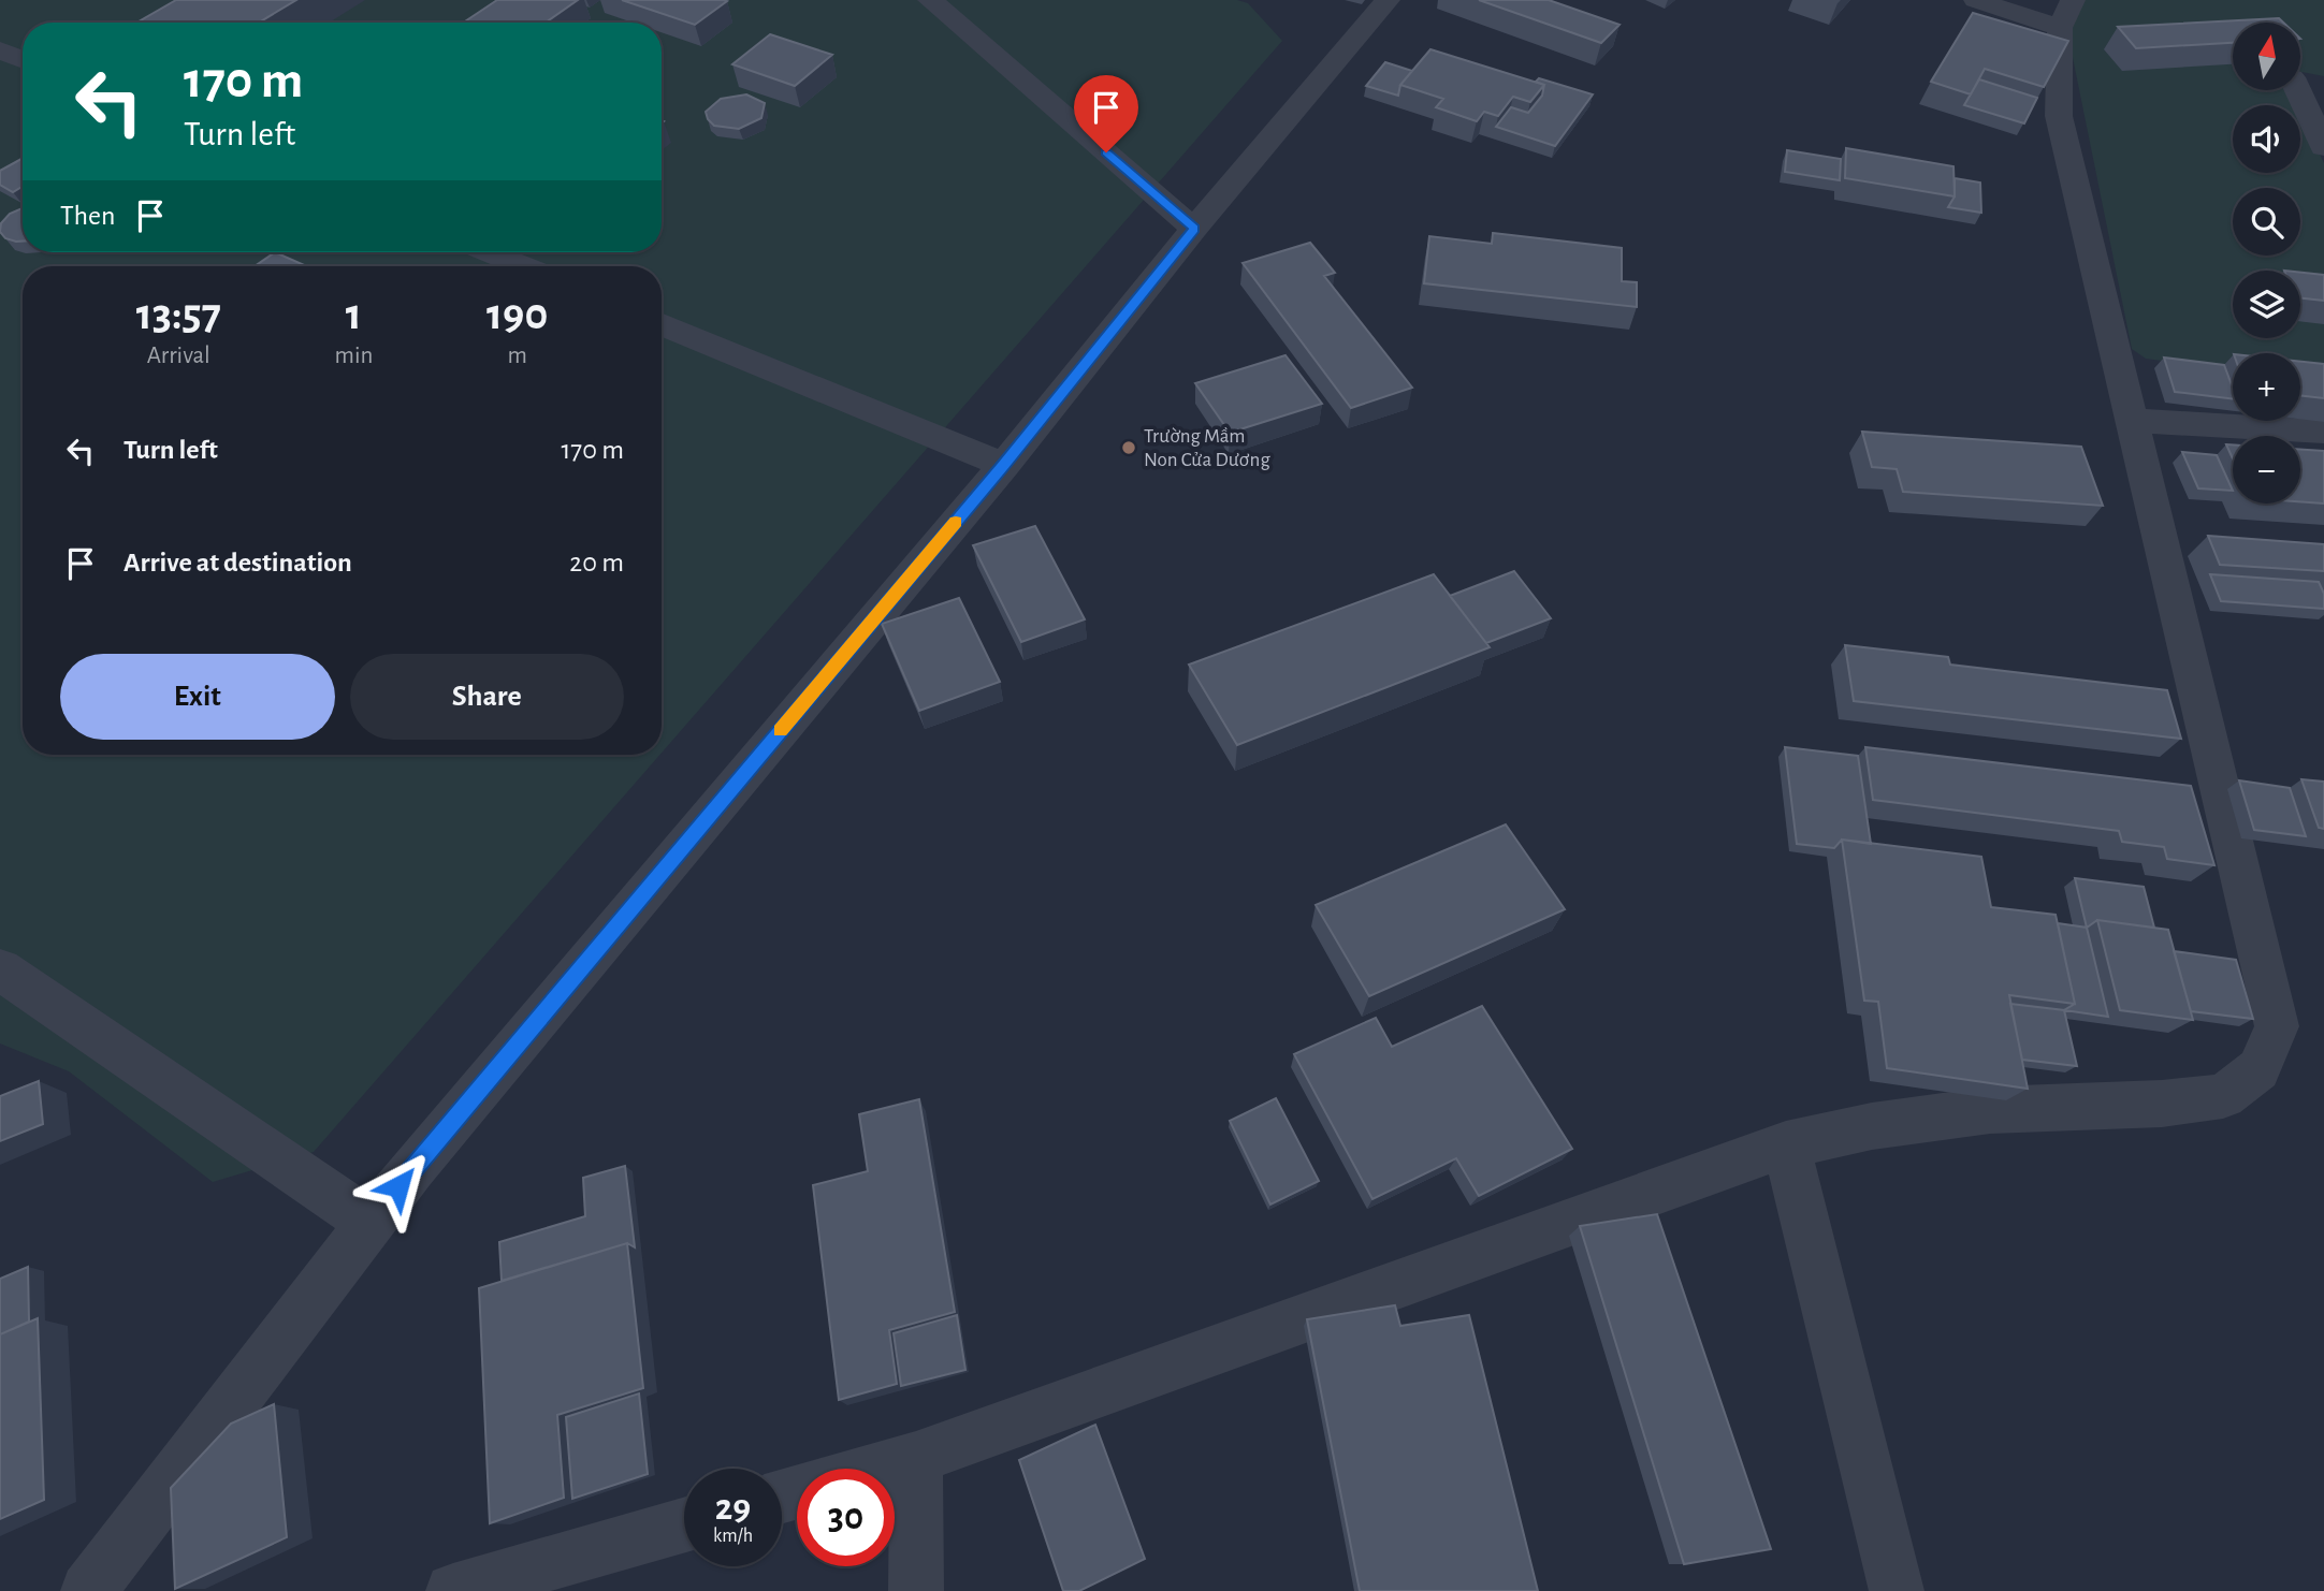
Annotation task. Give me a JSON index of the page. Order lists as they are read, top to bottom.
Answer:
{
  "places": ["Trường Mầm Non Cửa Dương"],
  "north": "top",
  "page": {
    "map_buttons": ["+", "−"],
    "turn": ["170 m", "Turn left"],
    "then": "Then",
    "eta": [
      "13:57",
      "Arrival",
      "1",
      "min",
      "190",
      "m"
    ],
    "list": [
      {
        "name": "Turn left",
        "value": "170 m"
      },
      {
        "name": "Arrive at destination",
        "value": "20 m"
      }
    ],
    "buttons": ["Exit", "Share"],
    "speed": "29 km/h",
    "limit": "30"
  }
}
